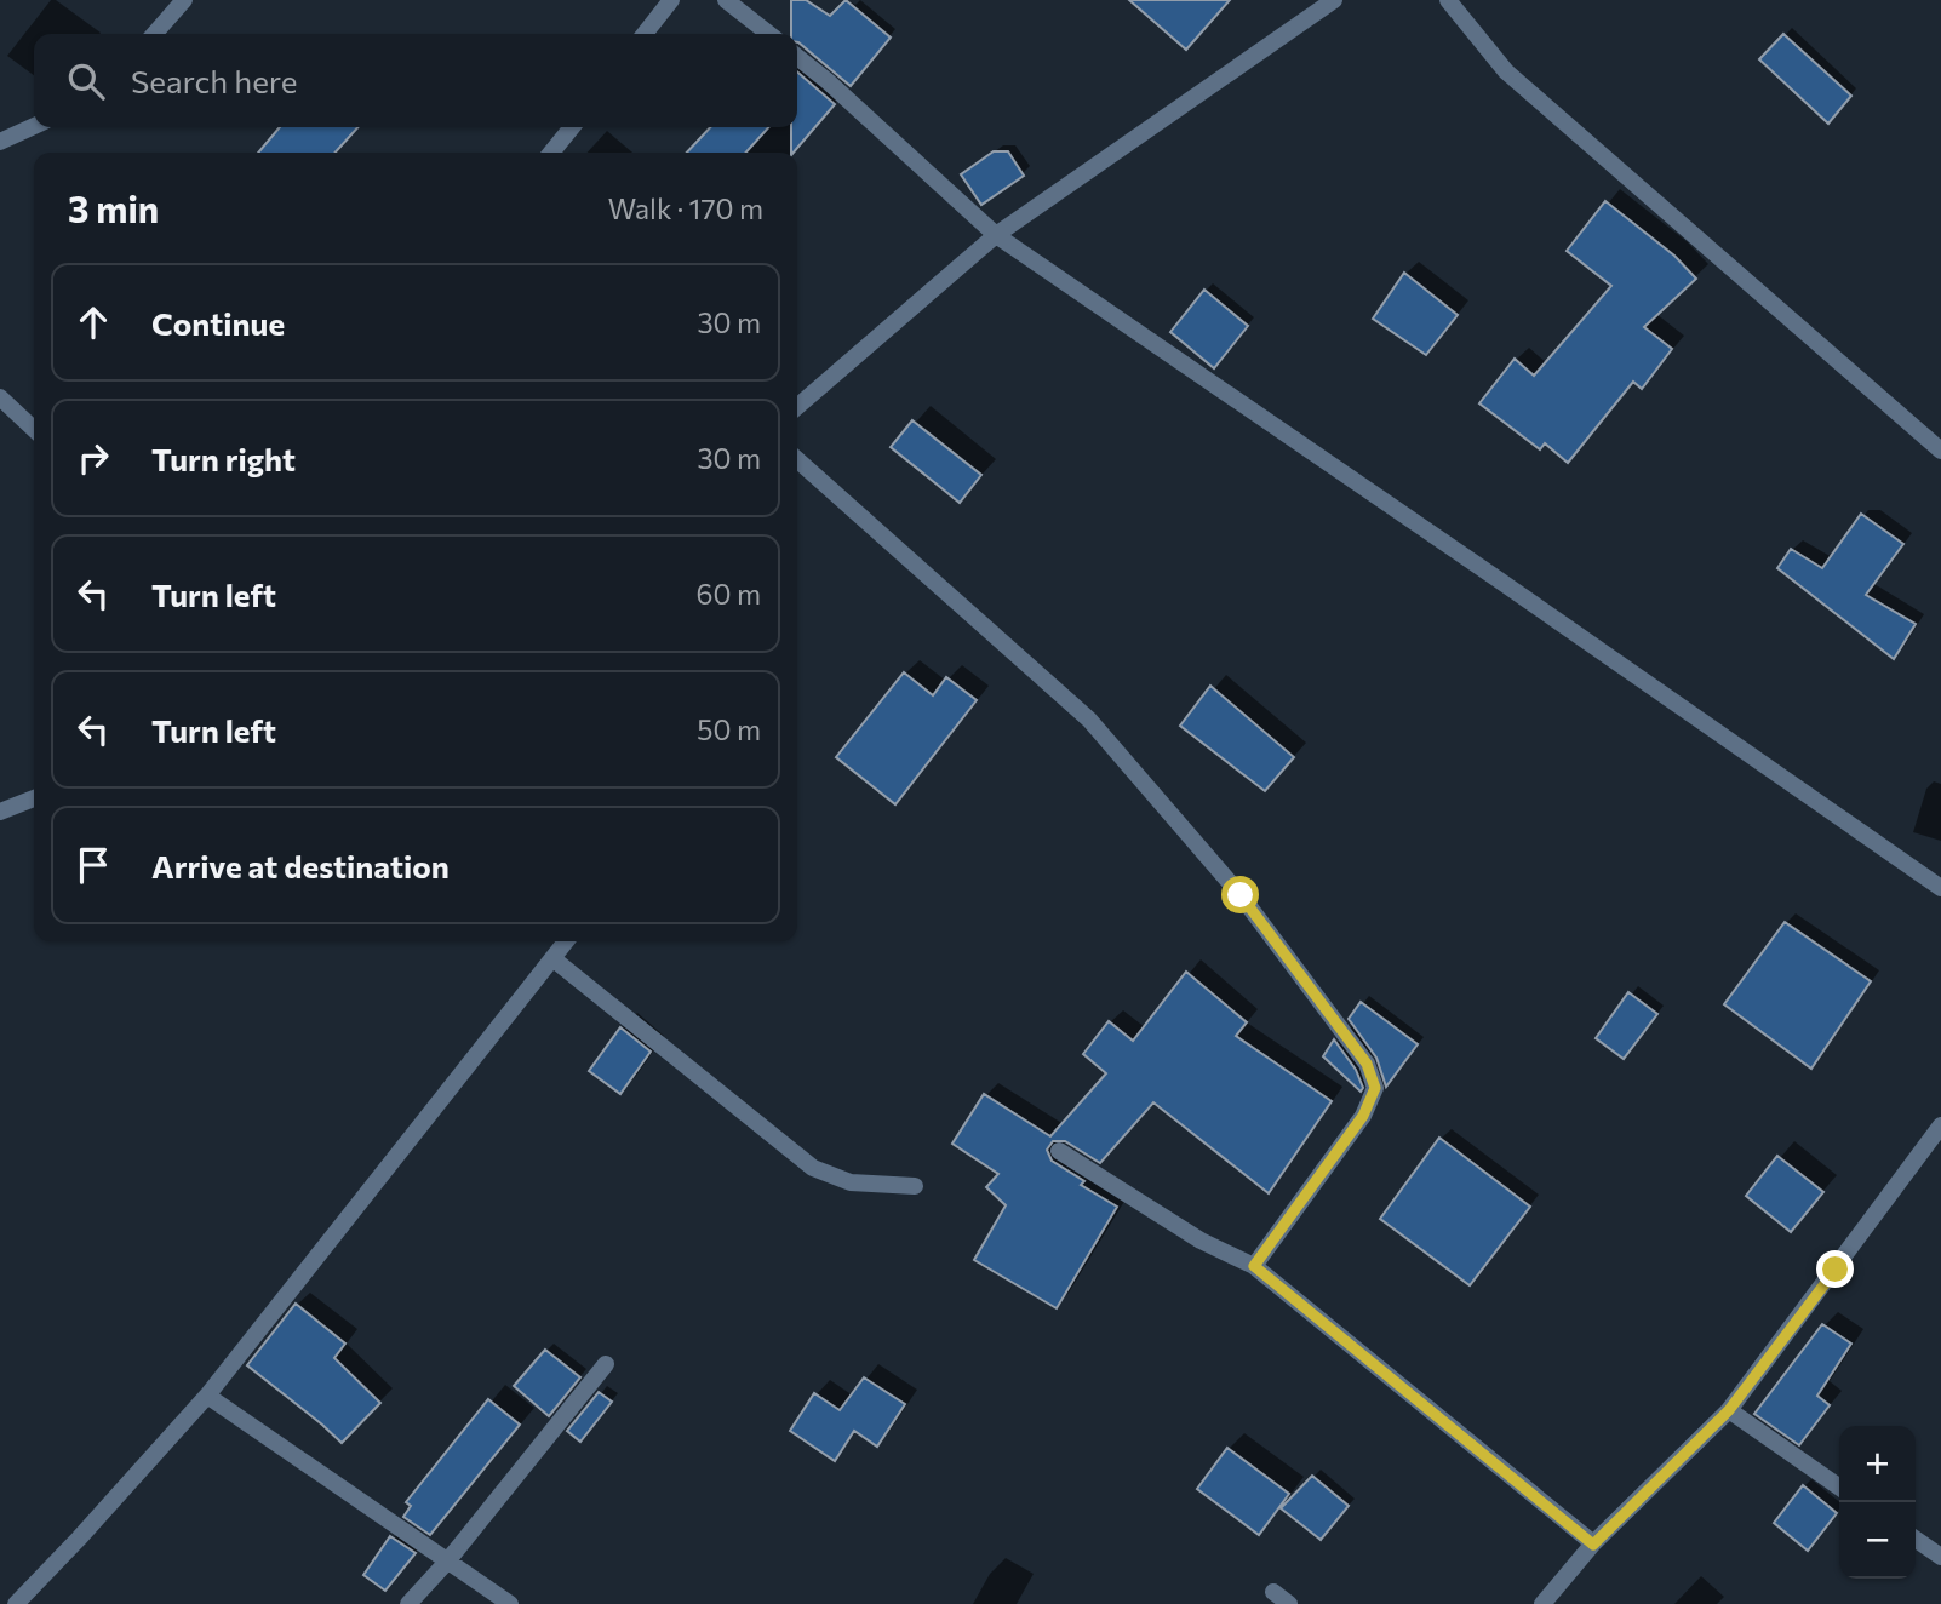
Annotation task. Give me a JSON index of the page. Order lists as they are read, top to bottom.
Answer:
{
  "page": {
    "search": "Search here",
    "heading": ["3 min", "Walk · 170 m"],
    "list": [
      ["Continue", "30 m"],
      ["Turn right", "30 m"],
      ["Turn left", "60 m"],
      ["Turn left", "50 m"],
      "Arrive at destination"
    ],
    "map_buttons": ["+", "−"]
  }
}
